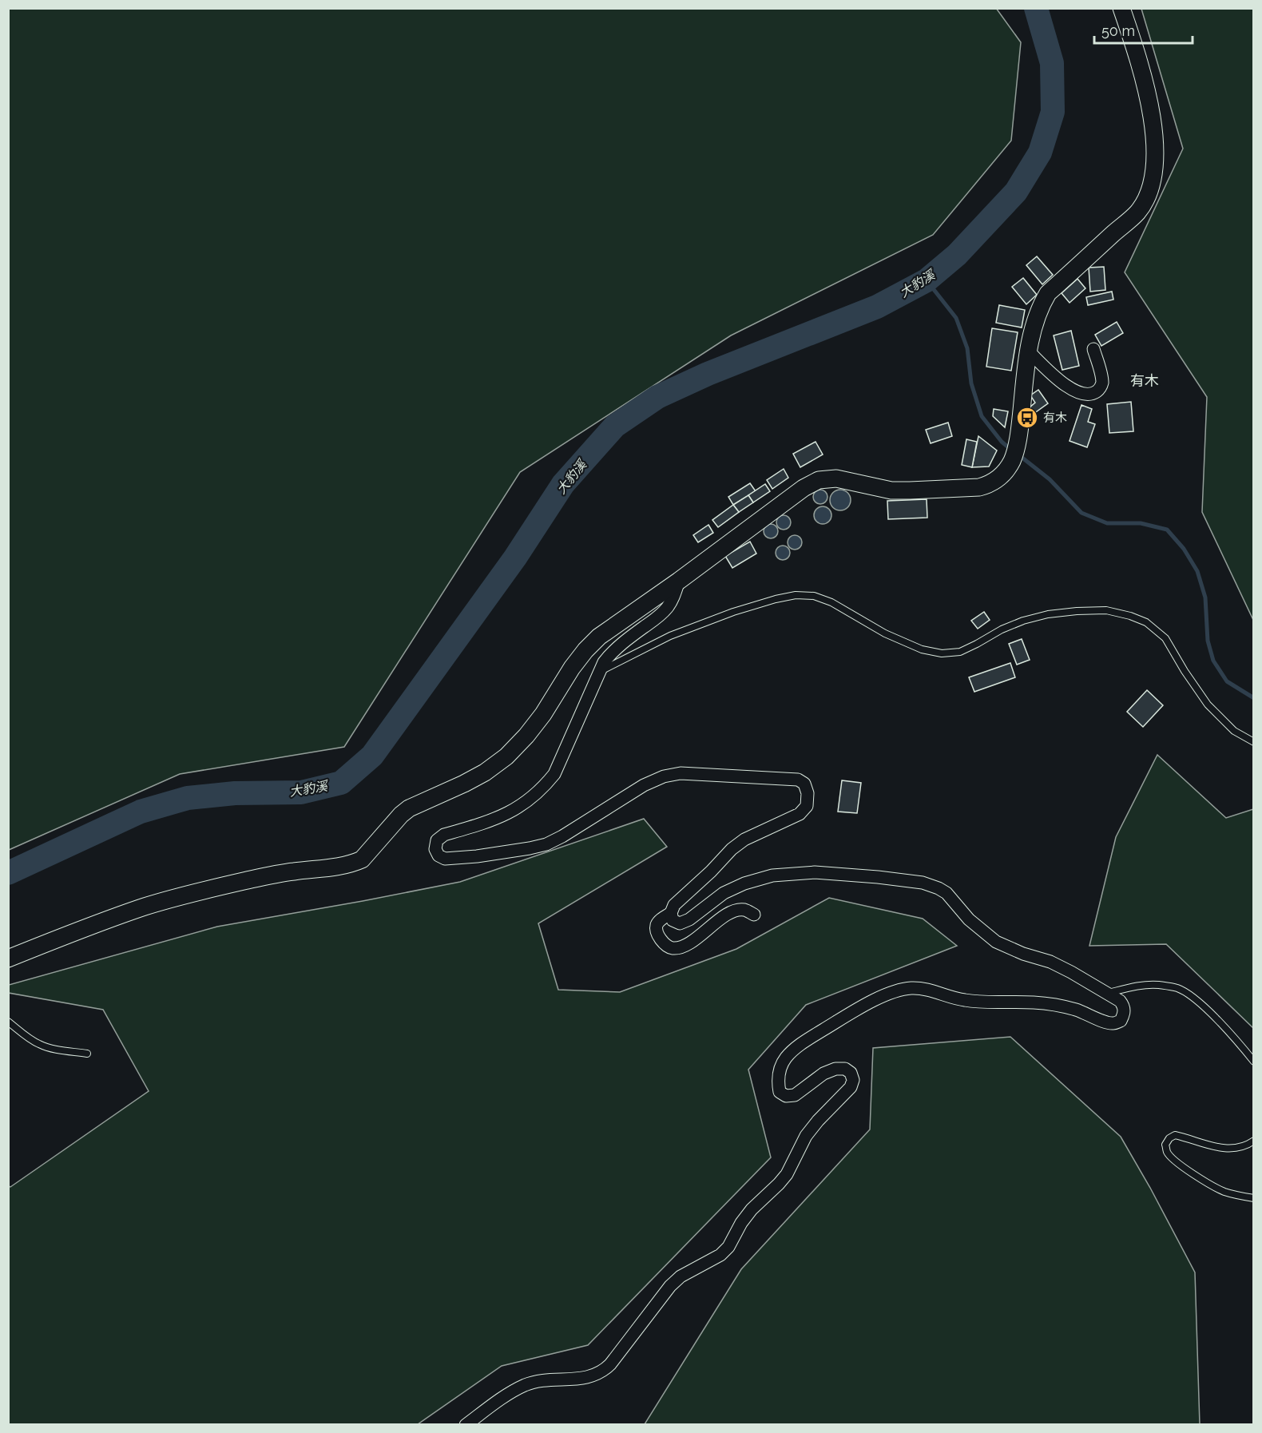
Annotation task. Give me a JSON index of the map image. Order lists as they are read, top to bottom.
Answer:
{
  "districts": ["有木"],
  "water": ["大豹溪"],
  "places": {
    "bus stop": ["有木"]
  },
  "scale_bar": "50 m"
}
